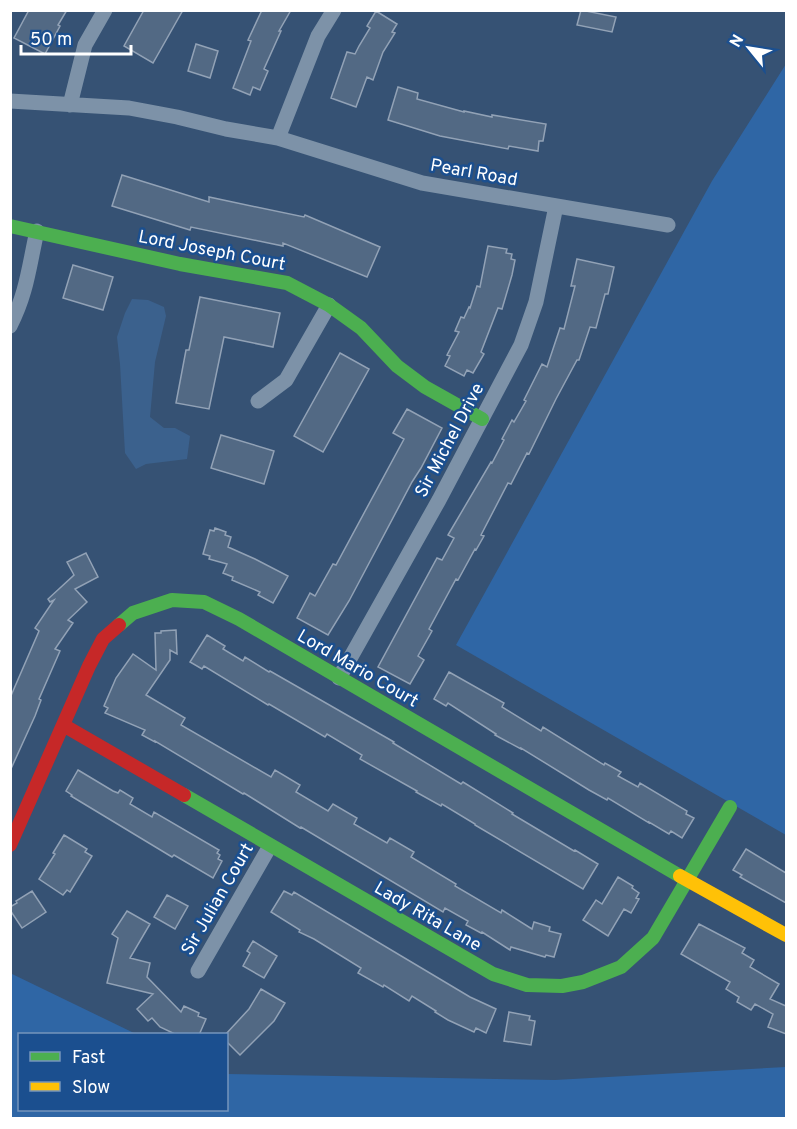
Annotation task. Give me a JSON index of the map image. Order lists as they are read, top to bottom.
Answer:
{
  "streets": {
    "street": [
      "Pearl Road",
      "Lord Joseph Court",
      "Sir Michel Drive",
      "Lord Mario Court",
      "Sir Julian Court",
      "Lady Rita Lane"
    ]
  },
  "crossings": [
    ["Pearl Road", "Sir Michel Drive"],
    ["Lord Joseph Court", "Sir Michel Drive"],
    ["Sir Michel Drive", "Lord Mario Court"],
    ["Lord Mario Court", "Lady Rita Lane"],
    ["Sir Julian Court", "Lady Rita Lane"]
  ],
  "legend": ["Fast", "Slow"],
  "scale_bar": "50 m",
  "north": "top left"
}
